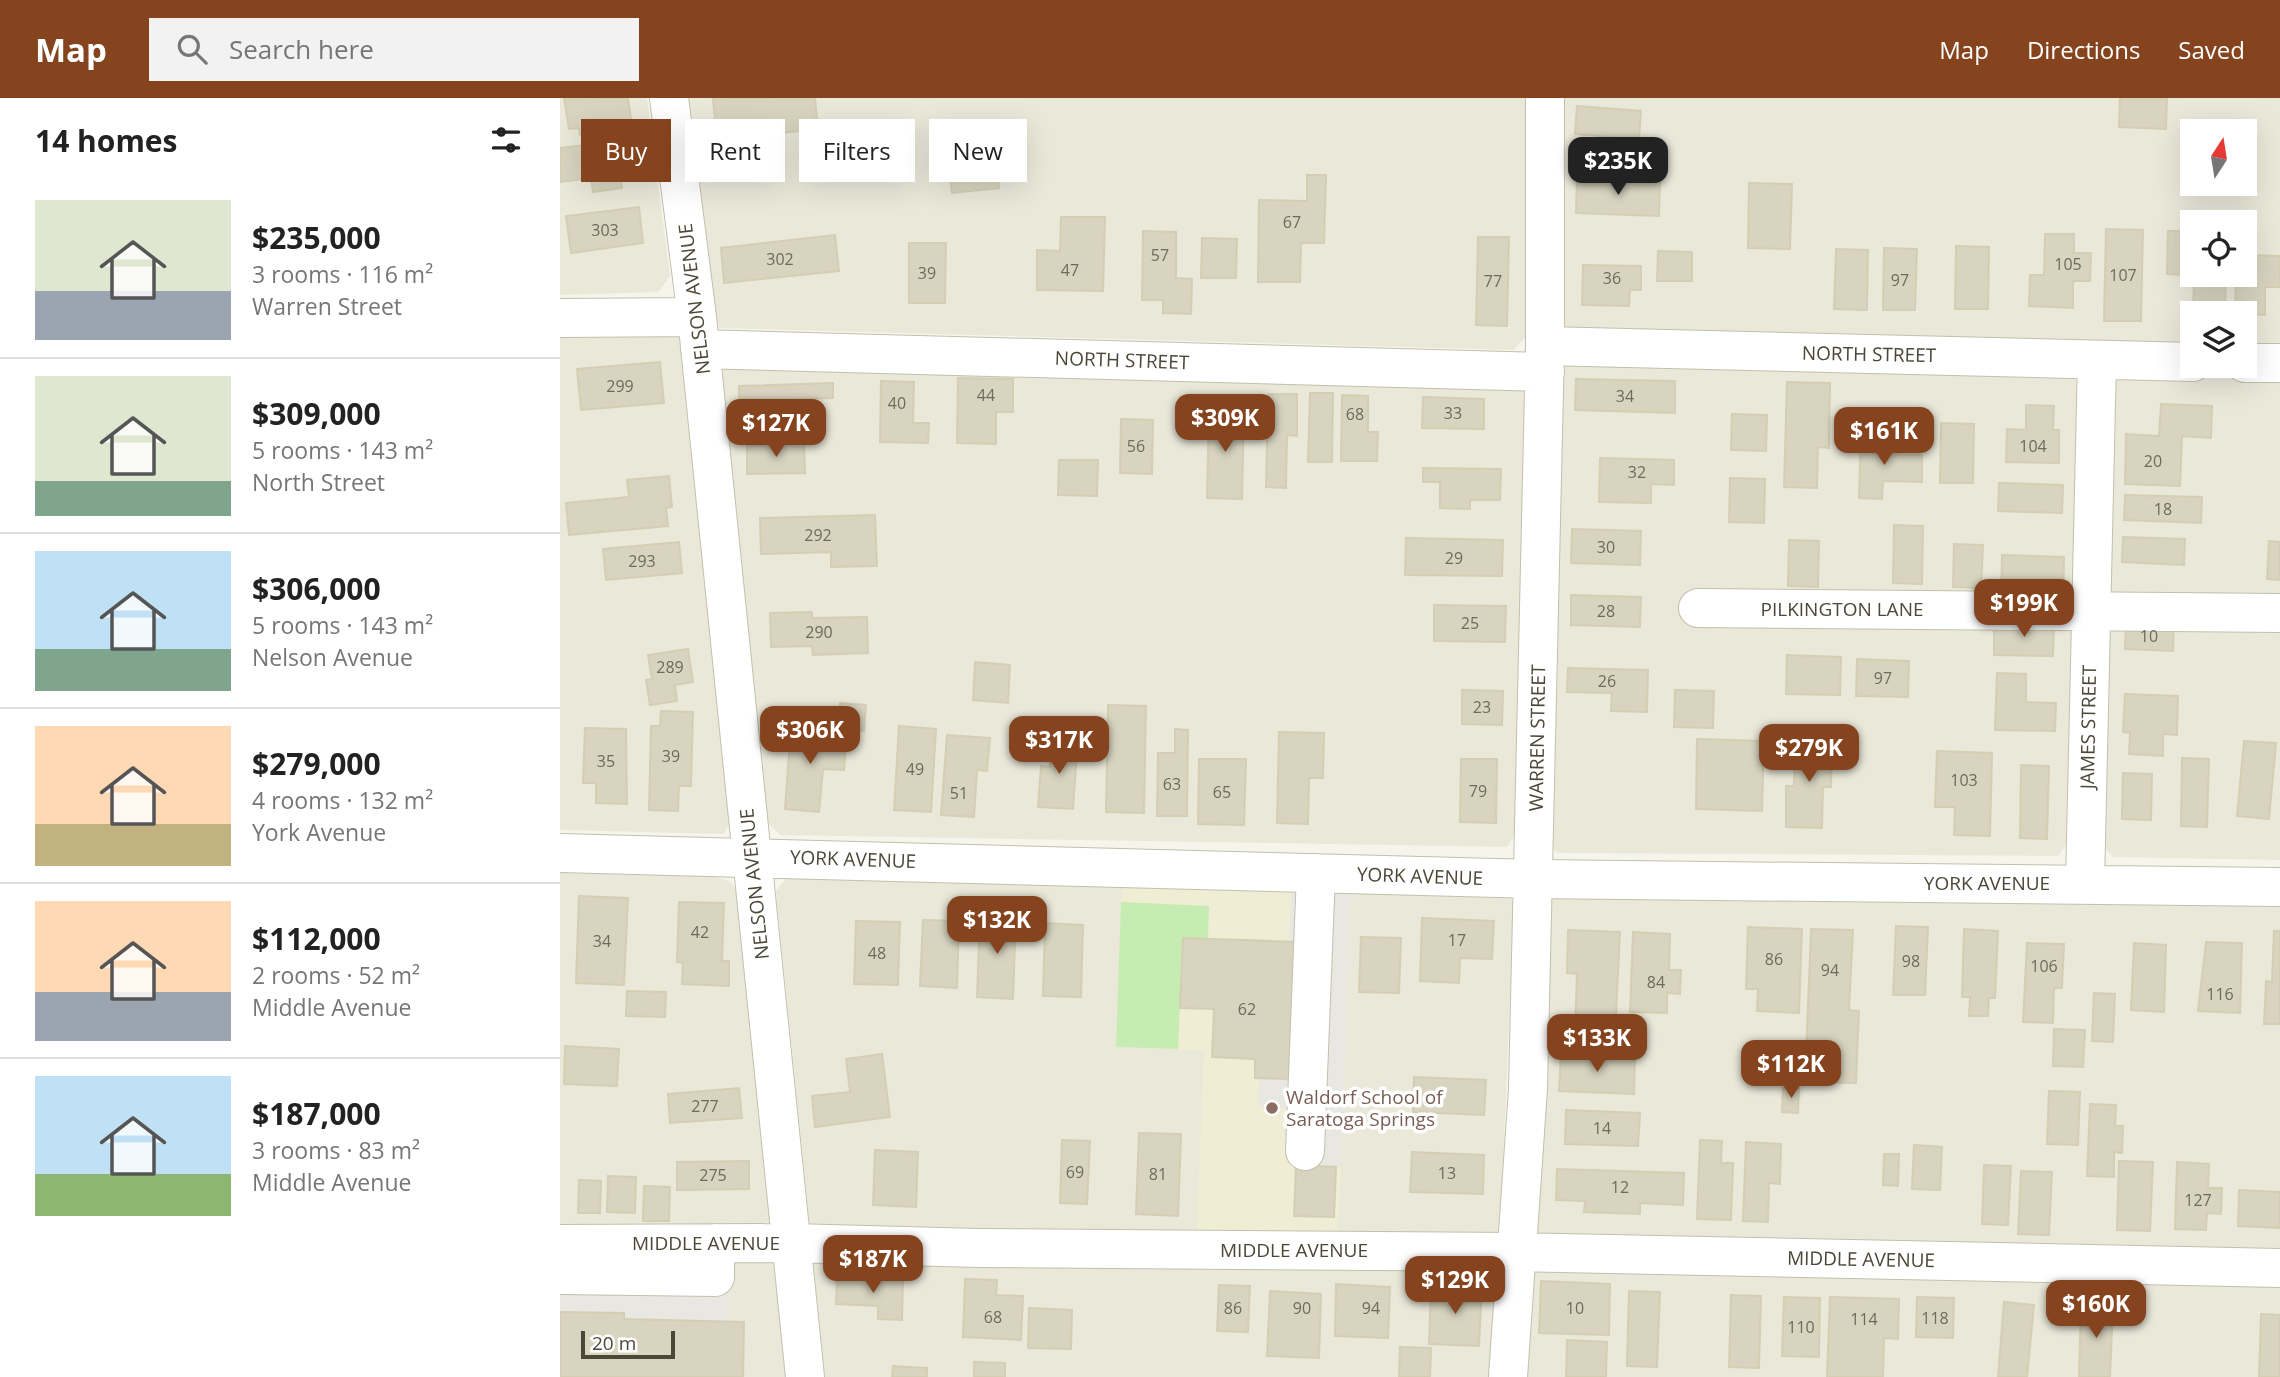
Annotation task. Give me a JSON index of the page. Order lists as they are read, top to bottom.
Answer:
{
  "streets": {
    "street": [
      "NELSON AVENUE",
      "NORTH STREET",
      "PILKINGTON LANE",
      "JAMES STREET",
      "WARREN STREET",
      "YORK AVENUE",
      "MIDDLE AVENUE"
    ]
  },
  "crossings": [
    ["NELSON AVENUE", "NORTH STREET"],
    ["NELSON AVENUE", "YORK AVENUE"],
    ["NELSON AVENUE", "MIDDLE AVENUE"],
    ["NORTH STREET", "JAMES STREET"],
    ["NORTH STREET", "WARREN STREET"],
    ["PILKINGTON LANE", "JAMES STREET"],
    ["JAMES STREET", "YORK AVENUE"],
    ["WARREN STREET", "YORK AVENUE"],
    ["WARREN STREET", "MIDDLE AVENUE"]
  ],
  "places": ["Waldorf School of Saratoga Springs"],
  "house_numbers": [
    "67",
    "303",
    "57",
    "302",
    "105",
    "47",
    "39",
    "107",
    "36",
    "97",
    "77",
    "299",
    "44",
    "34",
    "40",
    "33",
    "68",
    "56",
    "104",
    "20",
    "32",
    "18",
    "292",
    "30",
    "29",
    "293",
    "28",
    "25",
    "290",
    "10",
    "289",
    "97",
    "26",
    "23",
    "39",
    "35",
    "49",
    "103",
    "63",
    "79",
    "65",
    "51",
    "42",
    "17",
    "34",
    "48",
    "86",
    "98",
    "106",
    "94",
    "84",
    "116",
    "62",
    "277",
    "14",
    "69",
    "13",
    "81",
    "275",
    "12",
    "127",
    "86",
    "90",
    "94",
    "10",
    "68",
    "118",
    "114",
    "110"
  ],
  "scale_bar": "20 m",
  "north": "top",
  "page": {
    "header": "Map",
    "search": "Search here",
    "nav": ["Map", "Directions", "Saved"],
    "heading": "14 homes",
    "chip": [
      "Buy",
      "Rent",
      "Filters",
      "New"
    ],
    "price": [
      "$235K",
      "$309K",
      "$127K",
      "$161K",
      "$199K",
      "$306K",
      "$317K",
      "$279K",
      "$132K",
      "$133K",
      "$112K",
      "$187K",
      "$129K",
      "$160K"
    ],
    "list": [
      {
        "name": "$235,000",
        "note": "3 rooms · 116 m² · Warren Street"
      },
      {
        "name": "$309,000",
        "note": "5 rooms · 143 m² · North Street"
      },
      {
        "name": "$306,000",
        "note": "5 rooms · 143 m² · Nelson Avenue"
      },
      {
        "name": "$279,000",
        "note": "4 rooms · 132 m² · York Avenue"
      },
      {
        "name": "$112,000",
        "note": "2 rooms · 52 m² · Middle Avenue"
      },
      {
        "name": "$187,000",
        "note": "3 rooms · 83 m² · Middle Avenue"
      }
    ],
    "scale": "20 m"
  }
}
